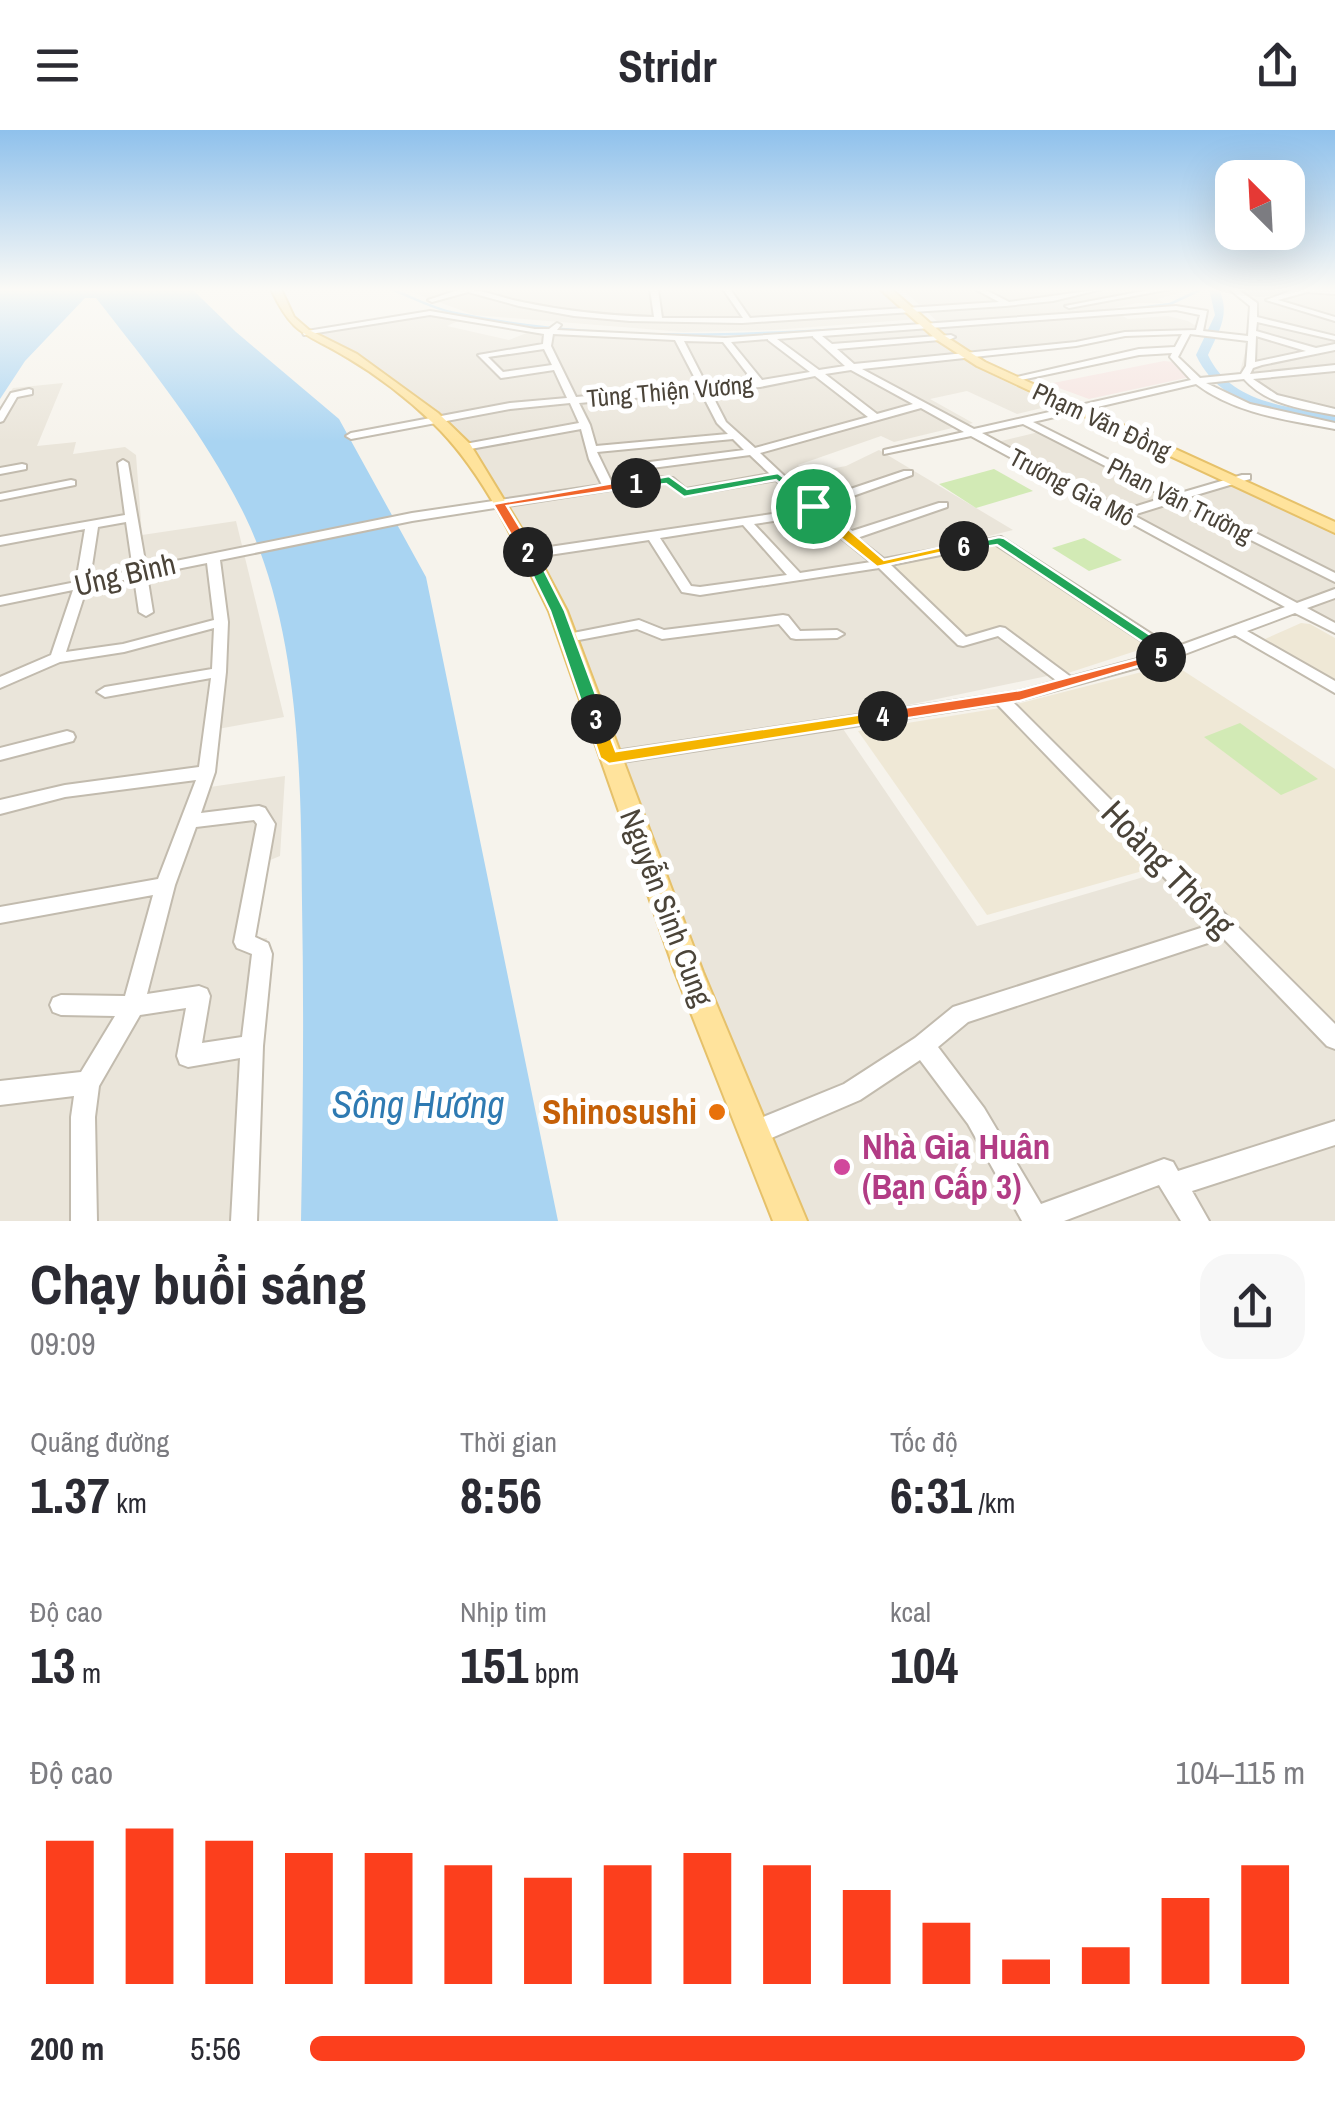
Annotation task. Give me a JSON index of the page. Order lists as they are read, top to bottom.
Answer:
{
  "streets": {
    "main road": ["Phạm Văn Đồng", "Nguyễn Sinh Cung"],
    "street": [
      "Tùng Thiện Vương",
      "Trương Gia Mô",
      "Phan Văn Trường",
      "Ưng Bình",
      "Hoàng Thông"
    ]
  },
  "crossings": [
    ["Tùng Thiện Vương", "Phạm Văn Đồng"],
    ["Tùng Thiện Vương", "Trương Gia Mô"],
    ["Tùng Thiện Vương", "Nguyễn Sinh Cung"],
    ["Ưng Bình", "Nguyễn Sinh Cung"]
  ],
  "water": ["Sông Hương"],
  "places": ["Shinosushi", "Nhà Gia Huân (Bạn Cấp 3)"],
  "north": "top left",
  "page": {
    "header": "Stridr",
    "pins": [
      "1",
      "6",
      "2",
      "5",
      "4",
      "3"
    ],
    "heading": ["Chạy buổi sáng", "09:09"],
    "stats": [
      ["Quãng đường", "1.37 km"],
      ["Thời gian", "8:56"],
      ["Tốc độ", "6:31 /km"],
      ["Độ cao", "13 m"],
      ["Nhịp tim", "151 bpm"],
      ["kcal", "104"]
    ],
    "chart": ["Độ cao", "104–115 m"],
    "list": [
      {
        "name": "200 m",
        "note": "5:56"
      }
    ]
  }
}
